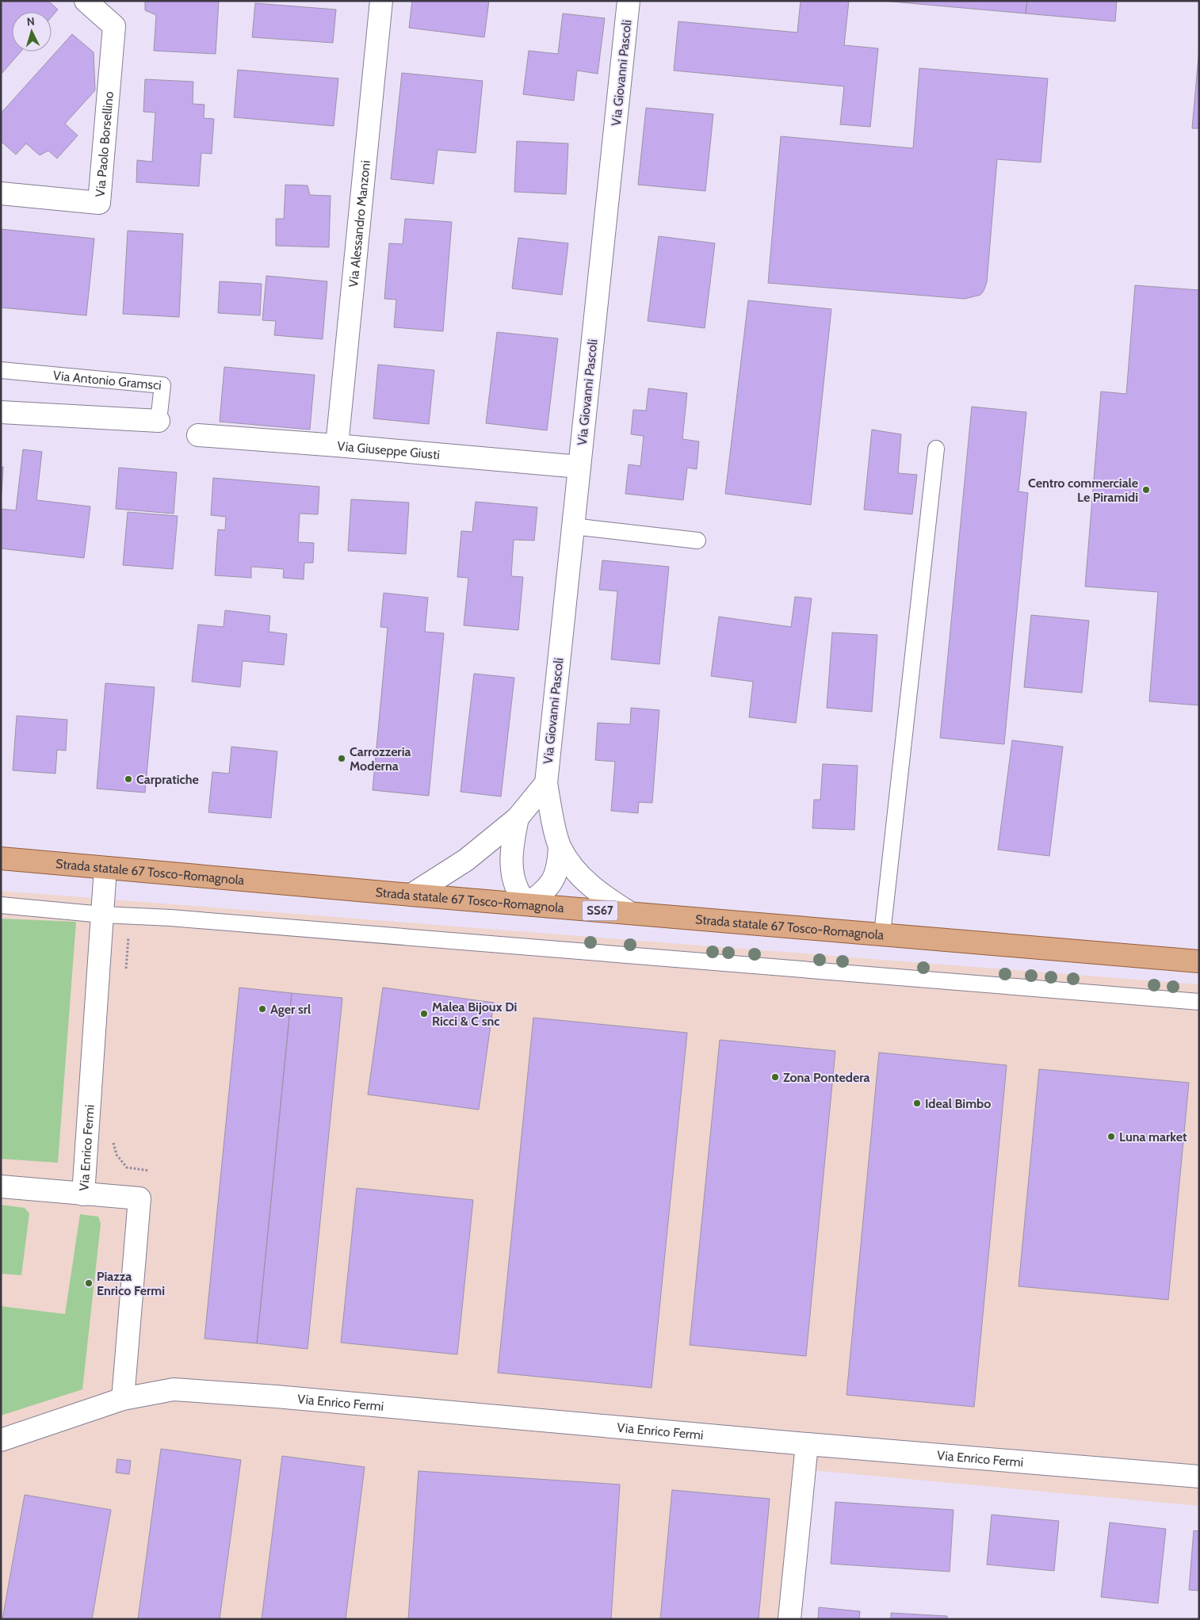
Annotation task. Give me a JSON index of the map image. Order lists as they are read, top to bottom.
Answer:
{
  "streets": {
    "main road": ["Strada statale 67 Tosco-Romagnola", "SS67"],
    "street": [
      "Via Giovanni Pascoli",
      "Via Paolo Borsellino",
      "Via Alessandro Manzoni",
      "Via Antonio Gramsci",
      "Via Giuseppe Giusti",
      "Via Enrico Fermi"
    ]
  },
  "crossings": [
    ["Via Giovanni Pascoli", "Via Giuseppe Giusti"],
    ["Via Giovanni Pascoli", "Strada statale 67 Tosco-Romagnola"],
    ["Via Alessandro Manzoni", "Via Giuseppe Giusti"],
    ["Strada statale 67 Tosco-Romagnola", "Via Enrico Fermi"]
  ],
  "places": [
    "Centro commerciale Le Piramidi",
    "Carrozzeria Moderna",
    "Carpratiche",
    "Ager srl",
    "Malea Bijoux Di Ricci & C snc",
    "Zona Pontedera",
    "Ideal Bimbo",
    "Luna market",
    "Piazza Enrico Fermi"
  ],
  "north": "top"
}
